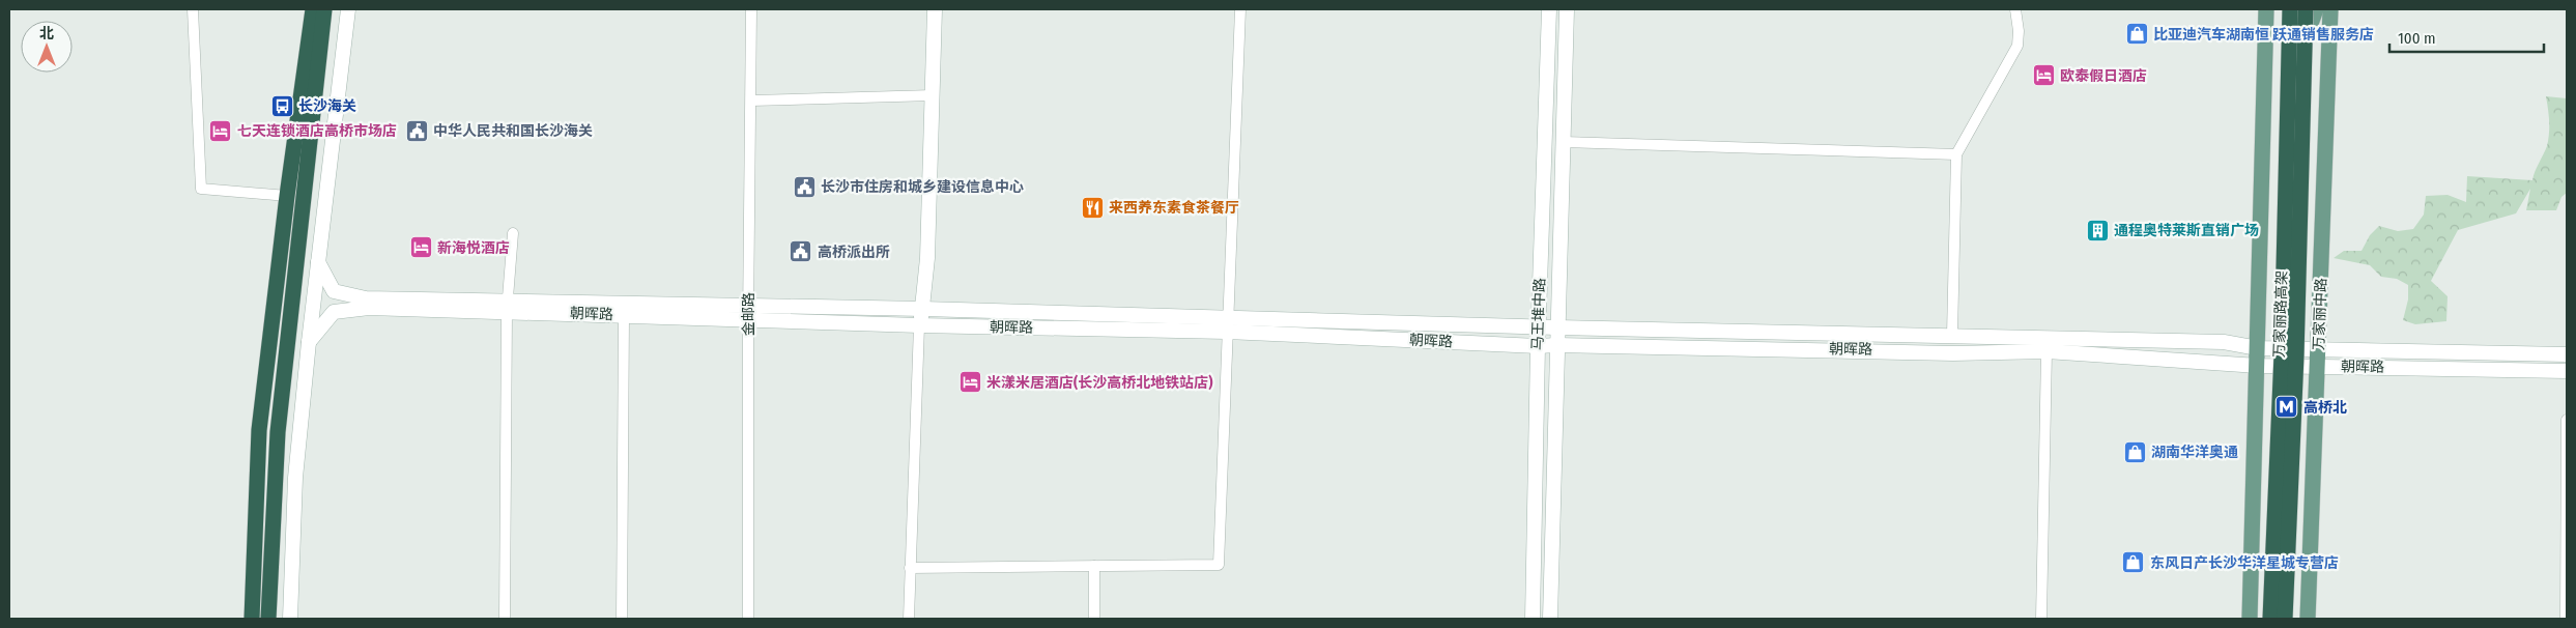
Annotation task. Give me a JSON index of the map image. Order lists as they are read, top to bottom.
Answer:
{
  "streets": {
    "highway": ["万家丽路高架"],
    "main road": ["万家丽中路"],
    "street": ["朝晖路", "金邮路", "马王堆中路"]
  },
  "crossings": [
    ["朝晖路", "金邮路"],
    ["朝晖路", "马王堆中路"],
    ["朝晖路", "万家丽中路"]
  ],
  "places": {
    "shop": ["比亚迪汽车湖南恒 跃通销售服务店", "湖南华洋奥通", "东风日产长沙华洋星城专营店"],
    "hotel": [
      "欧泰假日酒店",
      "七天连锁酒店高桥市场店",
      "新海悦酒店",
      "米漾米居酒店(长沙高桥北地铁站店)"
    ],
    "bus stop": ["长沙海关"],
    "public building": ["中华人民共和国长沙海关", "长沙市住房和城乡建设信息中心", "高桥派出所"],
    "restaurant": ["来西养东素食茶餐厅"],
    "building": ["通程奥特莱斯直销广场"],
    "metro station": ["高桥北"]
  },
  "scale_bar": "100 m",
  "north": "top"
}
